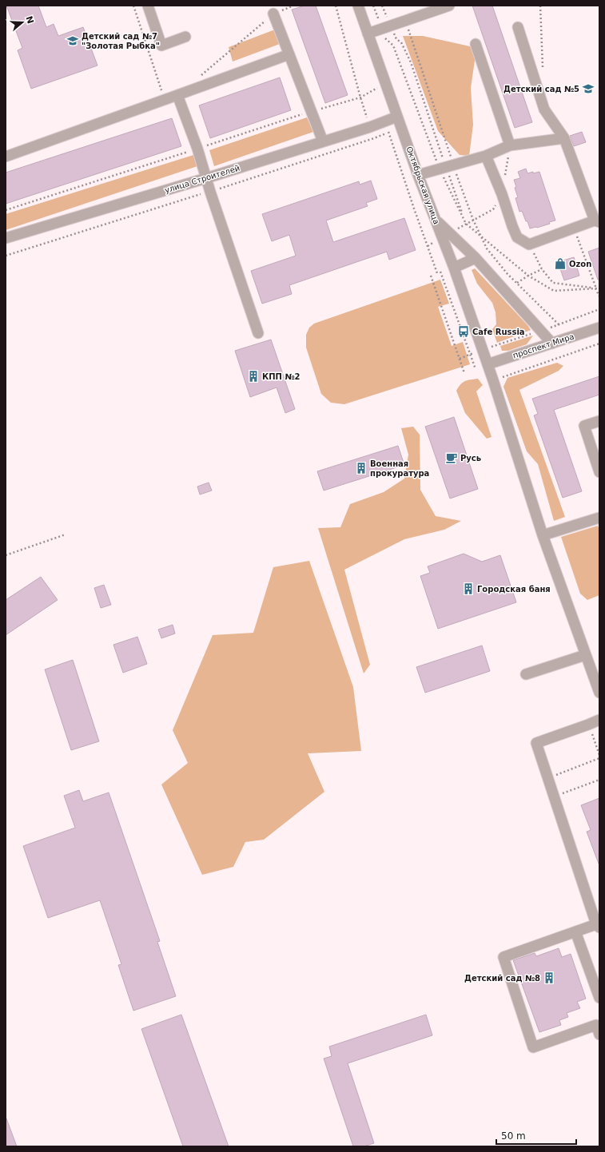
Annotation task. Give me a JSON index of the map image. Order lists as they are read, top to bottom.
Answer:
{
  "streets": {
    "street": ["улица Строителей", "Октябрьская улица", "проспект Мира"]
  },
  "crossings": [
    ["улица Строителей", "Октябрьская улица"],
    ["Октябрьская улица", "проспект Мира"]
  ],
  "places": {
    "school or university": ["Детский сад №7 \"Золотая Рыбка\"", "Детский сад №5"],
    "shop": ["Ozon"],
    "bus stop": ["Cafe Russia"],
    "building": [
      "КПП №2",
      "Военная прокуратура",
      "Городская баня",
      "Детский сад №8"
    ],
    "cafe": ["Русь"]
  },
  "scale_bar": "50 m",
  "north": "right"
}
